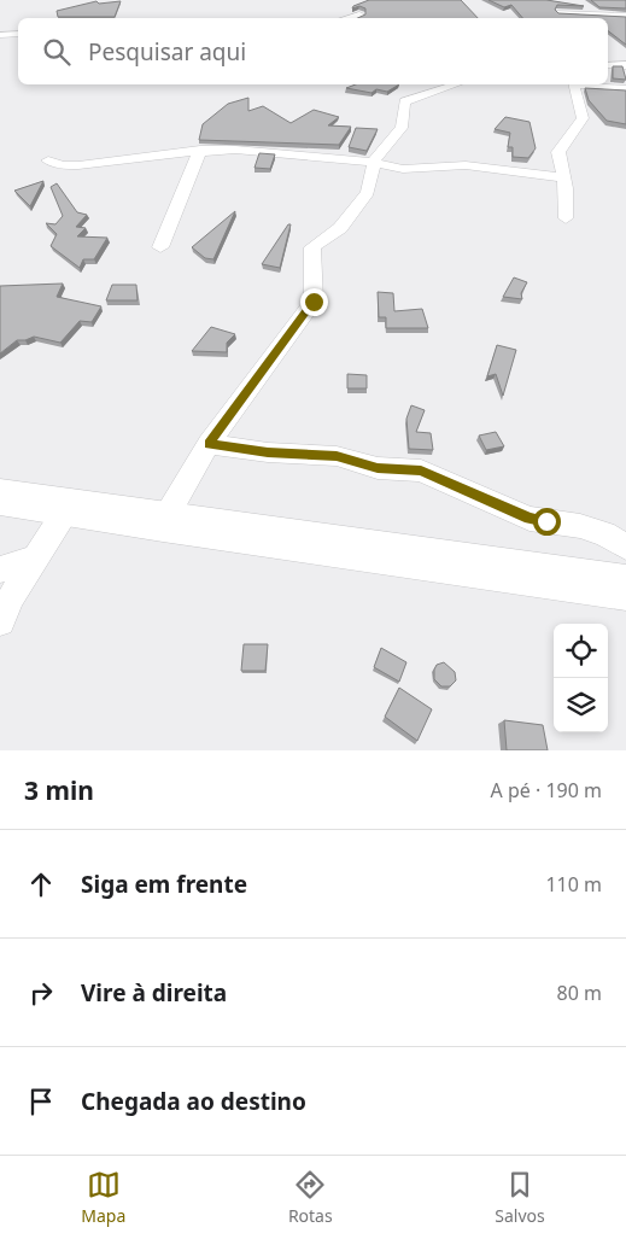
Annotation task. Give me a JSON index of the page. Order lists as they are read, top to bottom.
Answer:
{
  "page": {
    "search": "Pesquisar aqui",
    "heading": ["3 min", "A pé · 190 m"],
    "list": [
      ["Siga em frente", "110 m"],
      ["Vire à direita", "80 m"],
      "Chegada ao destino"
    ],
    "nav": ["Mapa", "Rotas", "Salvos"]
  }
}
